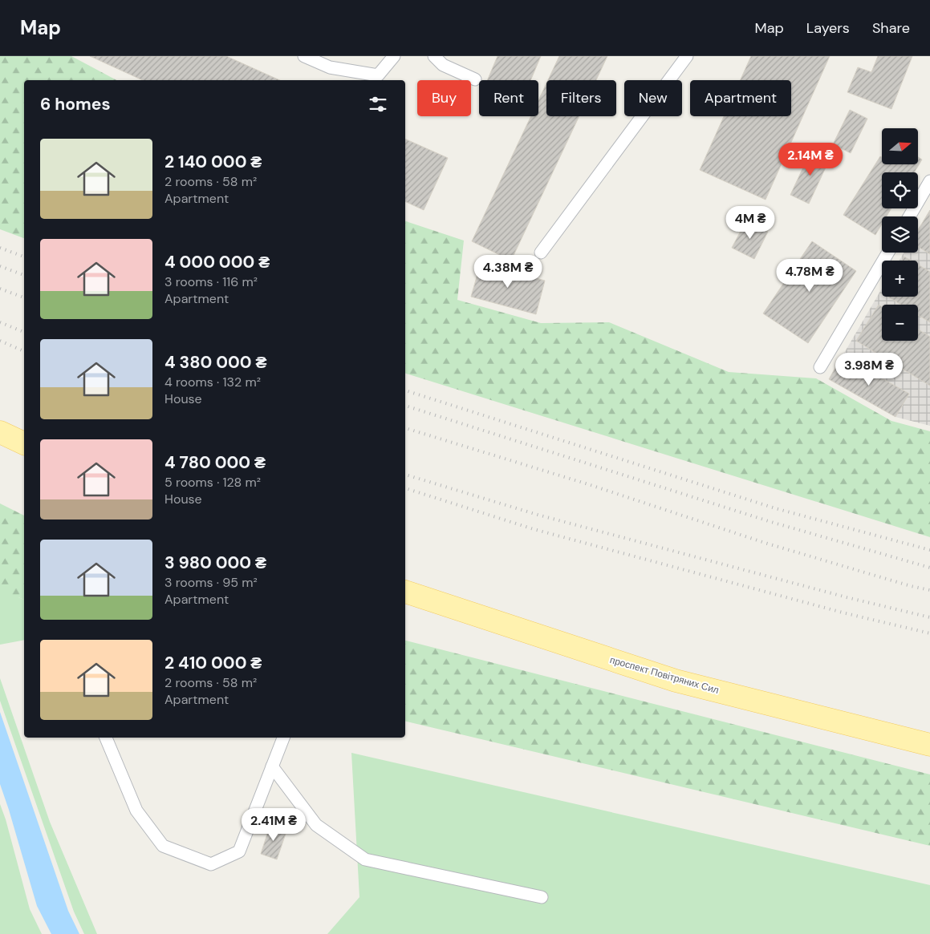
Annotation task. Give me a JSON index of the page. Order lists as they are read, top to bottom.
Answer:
{
  "streets": {
    "main road": ["проспект Повітряних Сил"]
  },
  "north": "right",
  "page": {
    "header": "Map",
    "nav": ["Map", "Layers", "Share"],
    "chip": [
      "Buy",
      "Rent",
      "Filters",
      "New",
      "Apartment"
    ],
    "heading": "6 homes",
    "map_buttons": ["+", "−"],
    "list": [
      {
        "name": "2 140 000 ₴",
        "note": "2 rooms · 58 m² · Apartment"
      },
      {
        "name": "4 000 000 ₴",
        "note": "3 rooms · 116 m² · Apartment"
      },
      {
        "name": "4 380 000 ₴",
        "note": "4 rooms · 132 m² · House"
      },
      {
        "name": "4 780 000 ₴",
        "note": "5 rooms · 128 m² · House"
      },
      {
        "name": "3 980 000 ₴",
        "note": "3 rooms · 95 m² · Apartment"
      },
      {
        "name": "2 410 000 ₴",
        "note": "2 rooms · 58 m² · Apartment"
      }
    ],
    "price": [
      "2.14M ₴",
      "4M ₴",
      "4.38M ₴",
      "4.78M ₴",
      "3.98M ₴",
      "2.41M ₴"
    ]
  }
}
